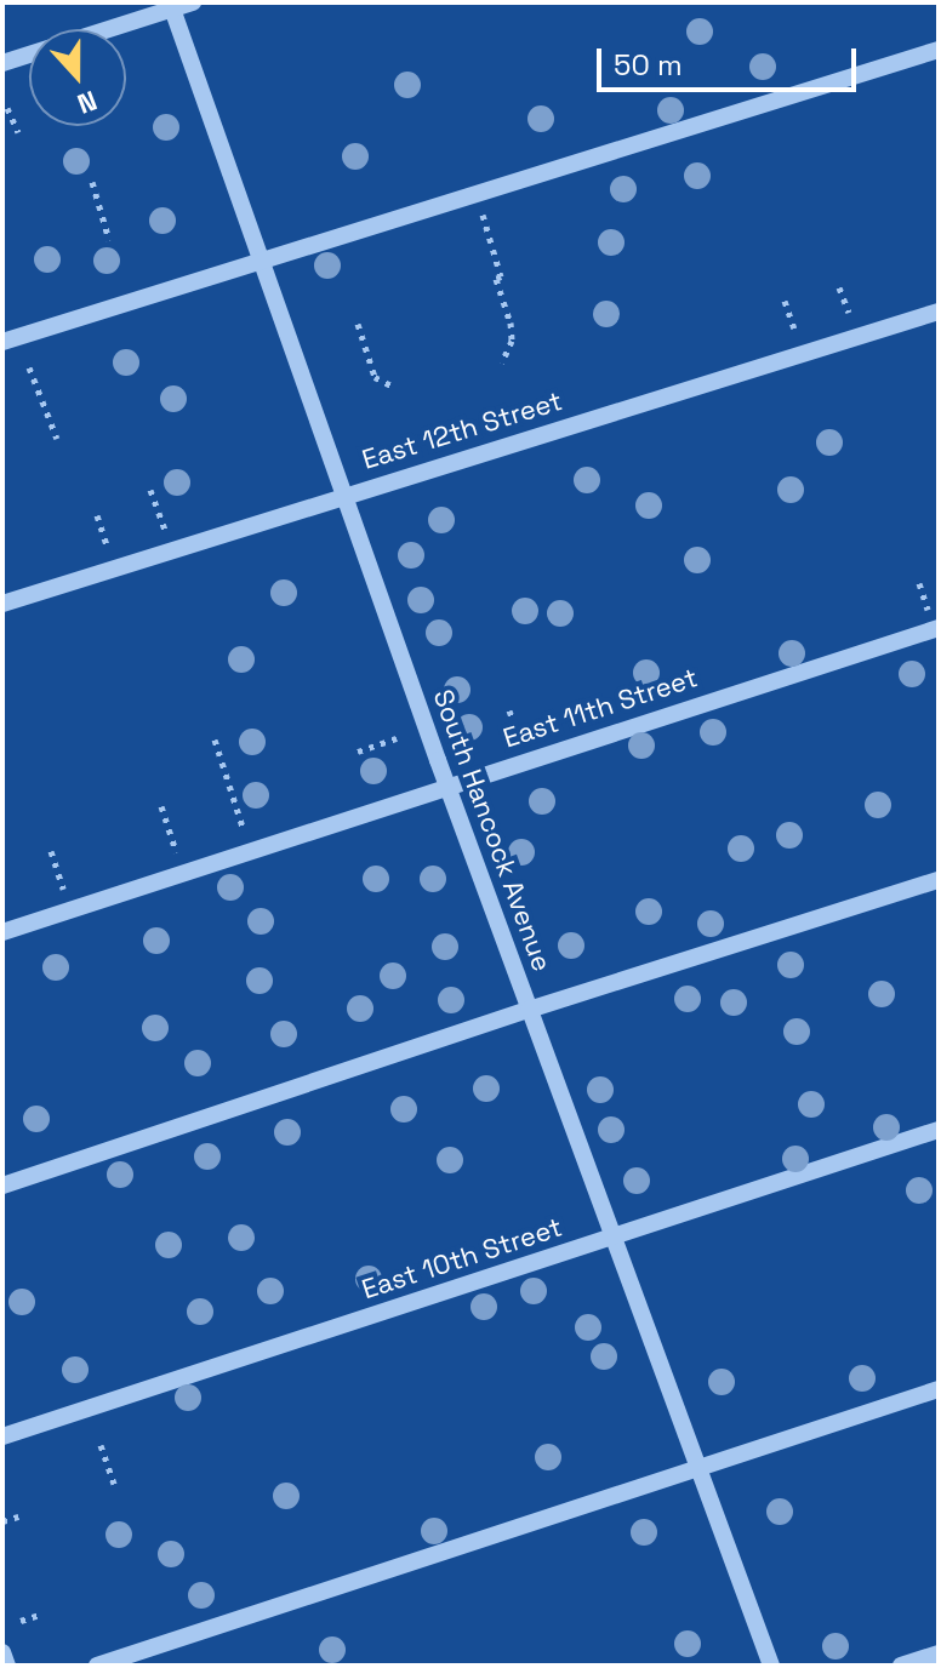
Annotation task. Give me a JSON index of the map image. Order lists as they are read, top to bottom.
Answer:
{
  "streets": {
    "street": [
      "East 12th Street",
      "East 11th Street",
      "South Hancock Avenue",
      "East 10th Street"
    ]
  },
  "crossings": [
    ["East 12th Street", "South Hancock Avenue"],
    ["East 11th Street", "South Hancock Avenue"],
    ["South Hancock Avenue", "East 10th Street"]
  ],
  "scale_bar": "50 m",
  "north": "bottom"
}
